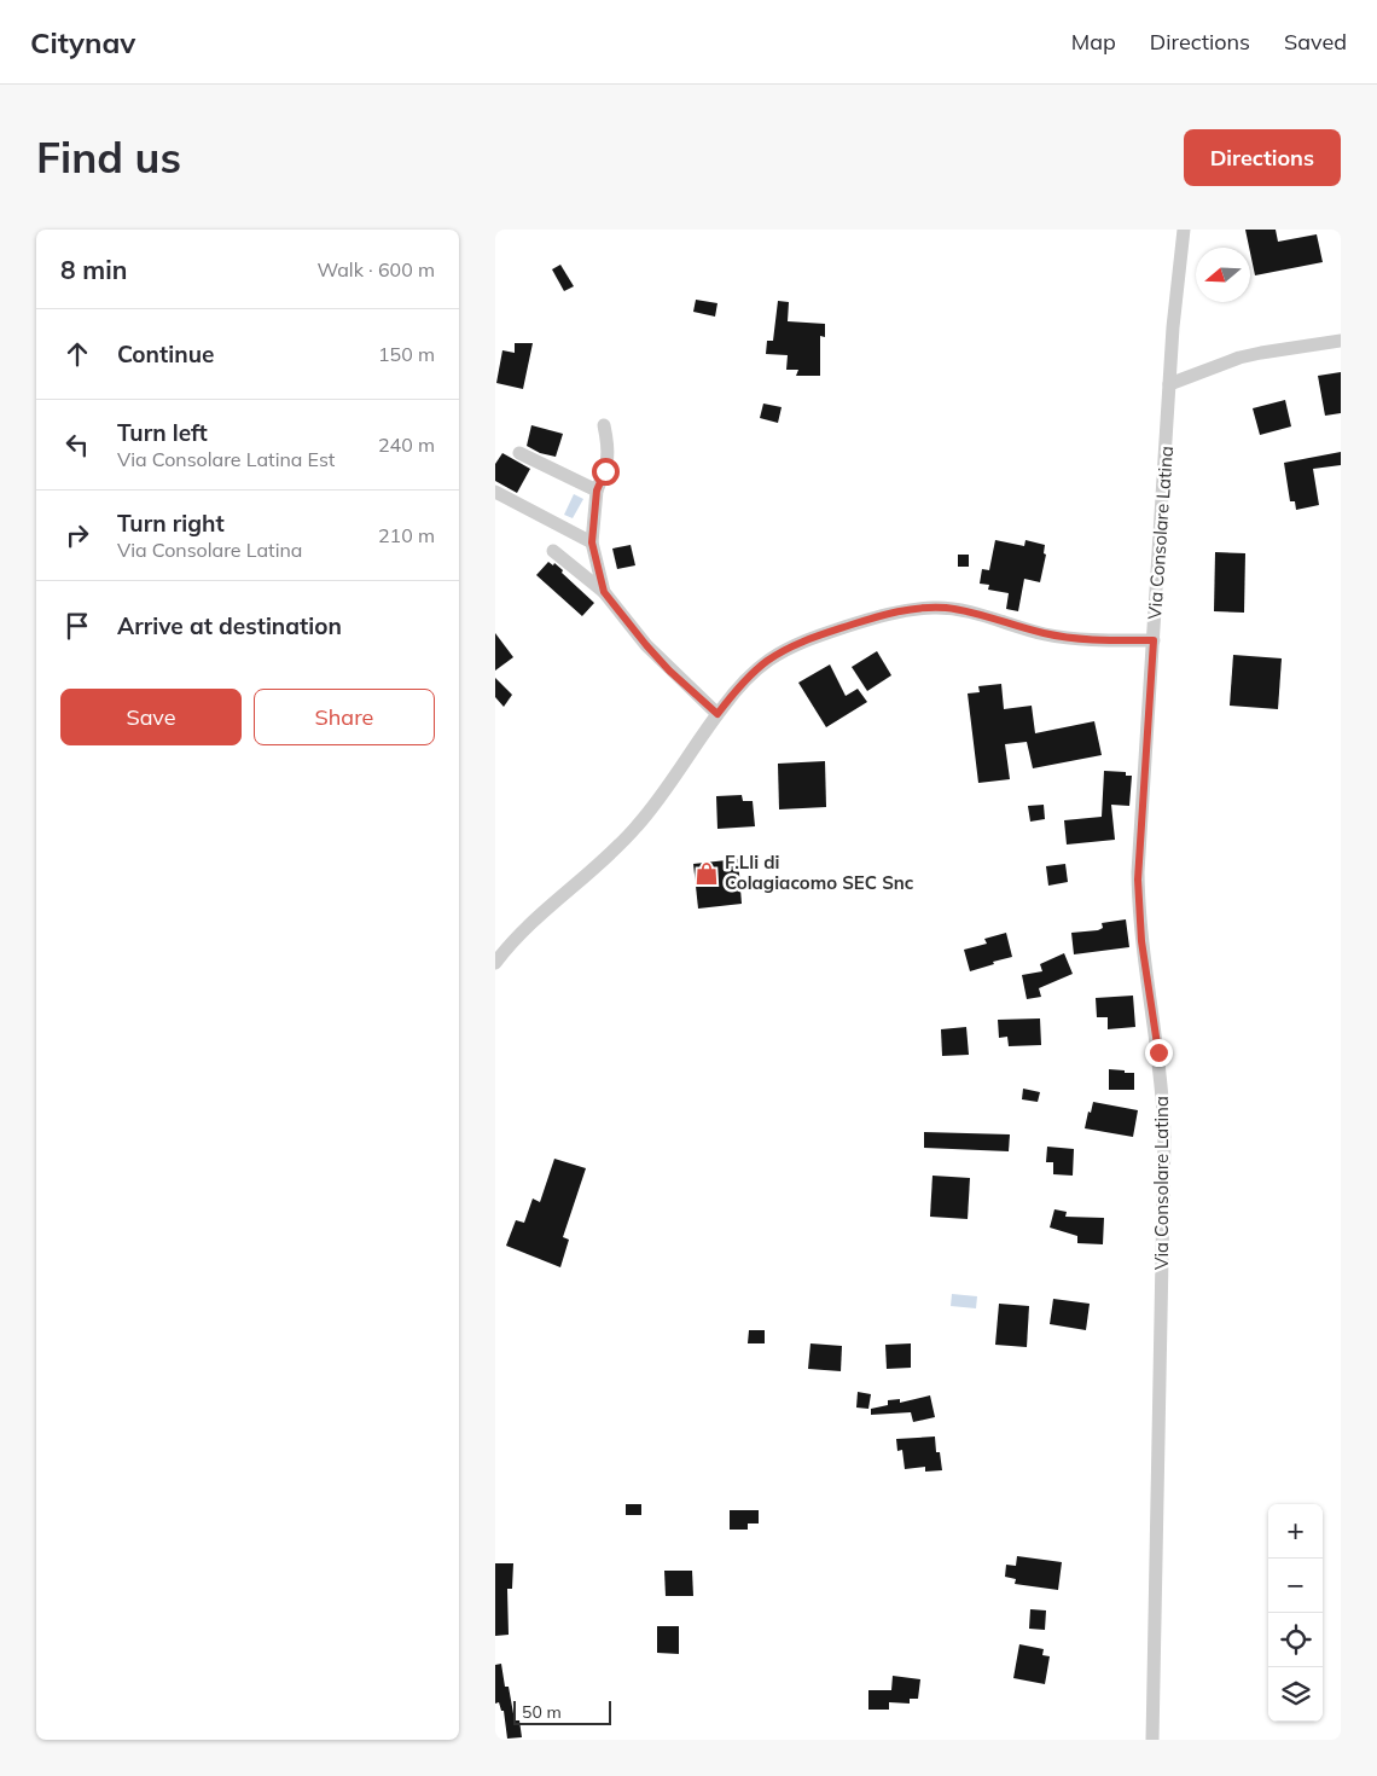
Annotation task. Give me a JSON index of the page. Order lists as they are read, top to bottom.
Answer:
{
  "streets": {
    "street": ["Via Consolare Latina"]
  },
  "places": {
    "shop": ["F.Lli di Colagiacomo SEC Snc"]
  },
  "scale_bar": "50 m",
  "north": "left",
  "page": {
    "header": "Citynav",
    "nav": ["Map", "Directions", "Saved"],
    "buttons": [
      "Directions",
      ["Save", "Share"]
    ],
    "title": "Find us",
    "heading": ["8 min", "Walk · 600 m"],
    "list": [
      ["Continue", "150 m"],
      ["Turn left", "Via Consolare Latina Est", "240 m"],
      ["Turn right", "Via Consolare Latina", "210 m"],
      "Arrive at destination"
    ],
    "map_buttons": ["+", "−"],
    "scale": "50 m"
  }
}
